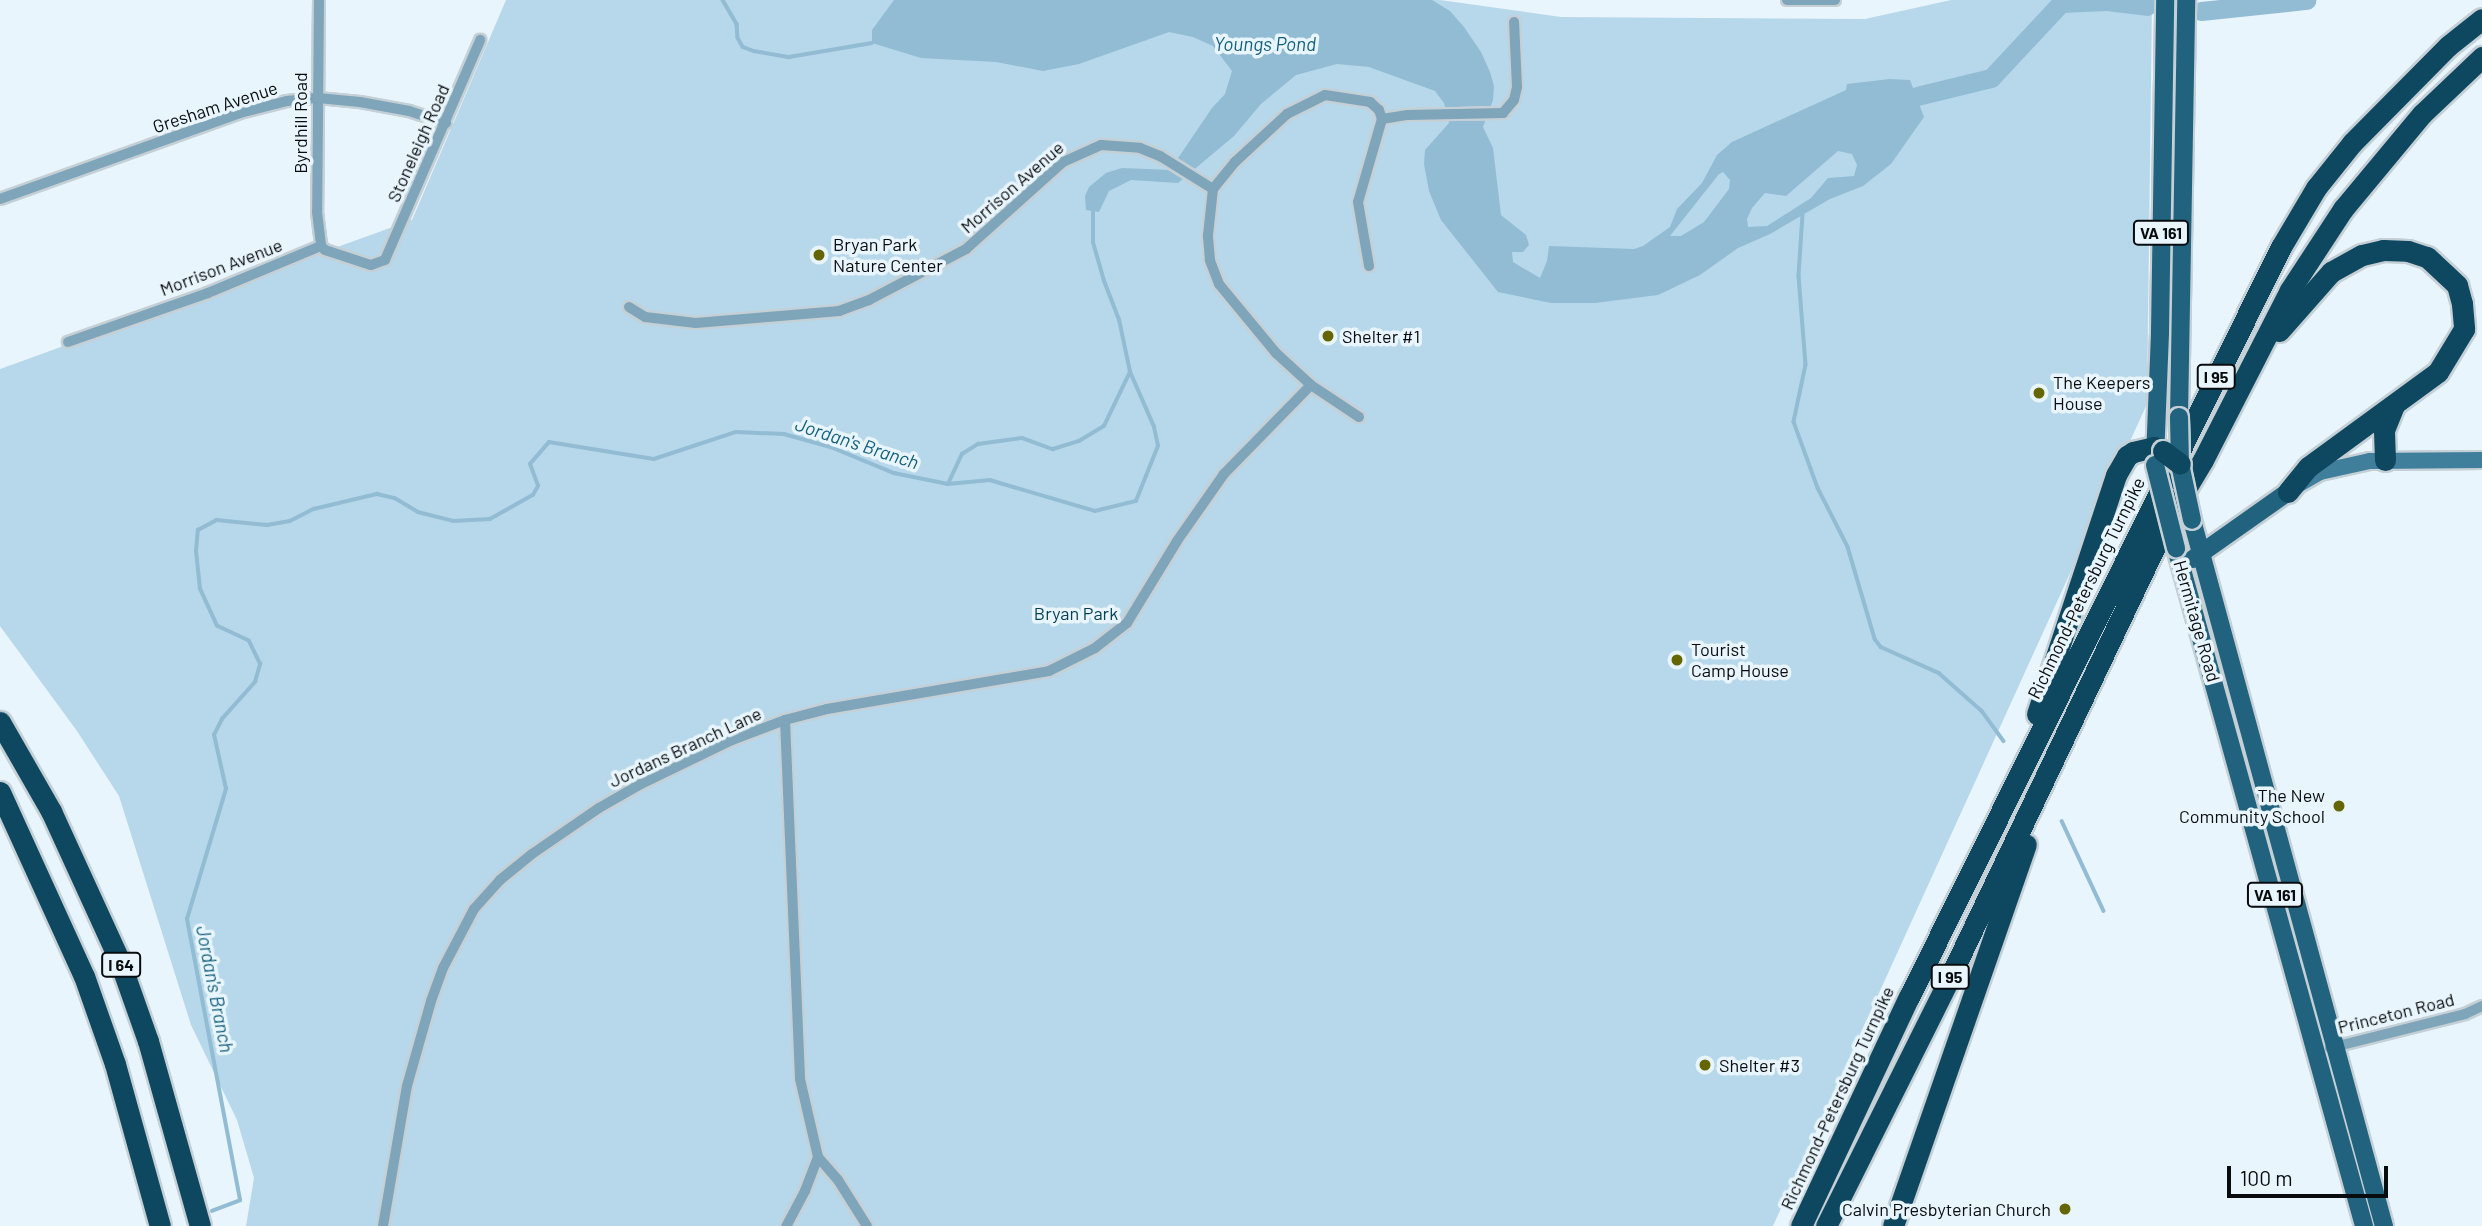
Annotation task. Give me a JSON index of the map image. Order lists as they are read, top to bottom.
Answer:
{
  "streets": {
    "highway": ["I 95", "Richmond-Petersburg Turnpike", "I 64"],
    "main road": ["VA 161", "Hermitage Road"],
    "street": [
      "Gresham Avenue",
      "Byrdhill Road",
      "Stoneleigh Road",
      "Morrison Avenue",
      "Jordans Branch Lane",
      "Princeton Road"
    ]
  },
  "crossings": [
    ["Gresham Avenue", "Byrdhill Road"],
    ["Gresham Avenue", "Stoneleigh Road"],
    ["Byrdhill Road", "Stoneleigh Road"],
    ["Byrdhill Road", "Morrison Avenue"],
    ["Stoneleigh Road", "Morrison Avenue"],
    ["Hermitage Road", "Princeton Road"]
  ],
  "water": ["Youngs Pond", "Jordan's Branch"],
  "parks": ["Bryan Park"],
  "places": [
    "Bryan Park Nature Center",
    "Shelter #1",
    "The Keepers House",
    "Tourist Camp House",
    "The New Community School",
    "Shelter #3",
    "Calvin Presbyterian Church"
  ],
  "scale_bar": "100 m"
}
